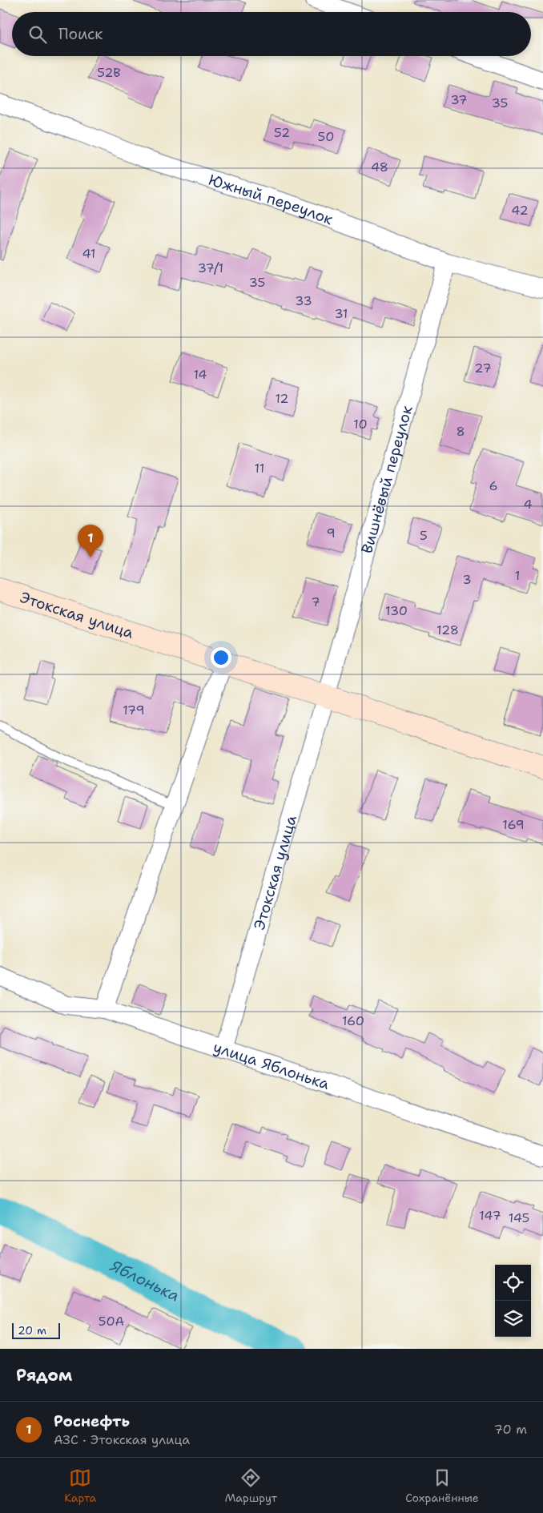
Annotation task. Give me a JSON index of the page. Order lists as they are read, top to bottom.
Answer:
{
  "streets": {
    "main road": ["Этокская улица"],
    "street": ["Южный переулок", "Вишнёвый переулок", "улица Яблонька"]
  },
  "crossings": [
    ["Южный переулок", "Вишнёвый переулок"],
    ["Вишнёвый переулок", "Этокская улица"],
    ["Этокская улица", "улица Яблонька"]
  ],
  "water": ["Яблонька"],
  "house_numbers": [
    "52В",
    "37",
    "35",
    "52",
    "50",
    "48",
    "42",
    "41",
    "37/1",
    "35",
    "33",
    "31",
    "27",
    "14",
    "12",
    "10",
    "8",
    "11",
    "6",
    "4",
    "9",
    "5",
    "1",
    "3",
    "7",
    "130",
    "128",
    "179",
    "169",
    "160",
    "147",
    "145",
    "50А"
  ],
  "scale_bar": "20 m",
  "page": {
    "search": "Поиск",
    "pins": "1",
    "scale": "20 m",
    "heading": "Рядом",
    "list": [
      {
        "mark": "1",
        "name": "Роснефть",
        "note": "АЗС · Этокская улица",
        "value": "70 m"
      }
    ],
    "nav": ["Карта", "Маршрут", "Сохранённые"]
  }
}
